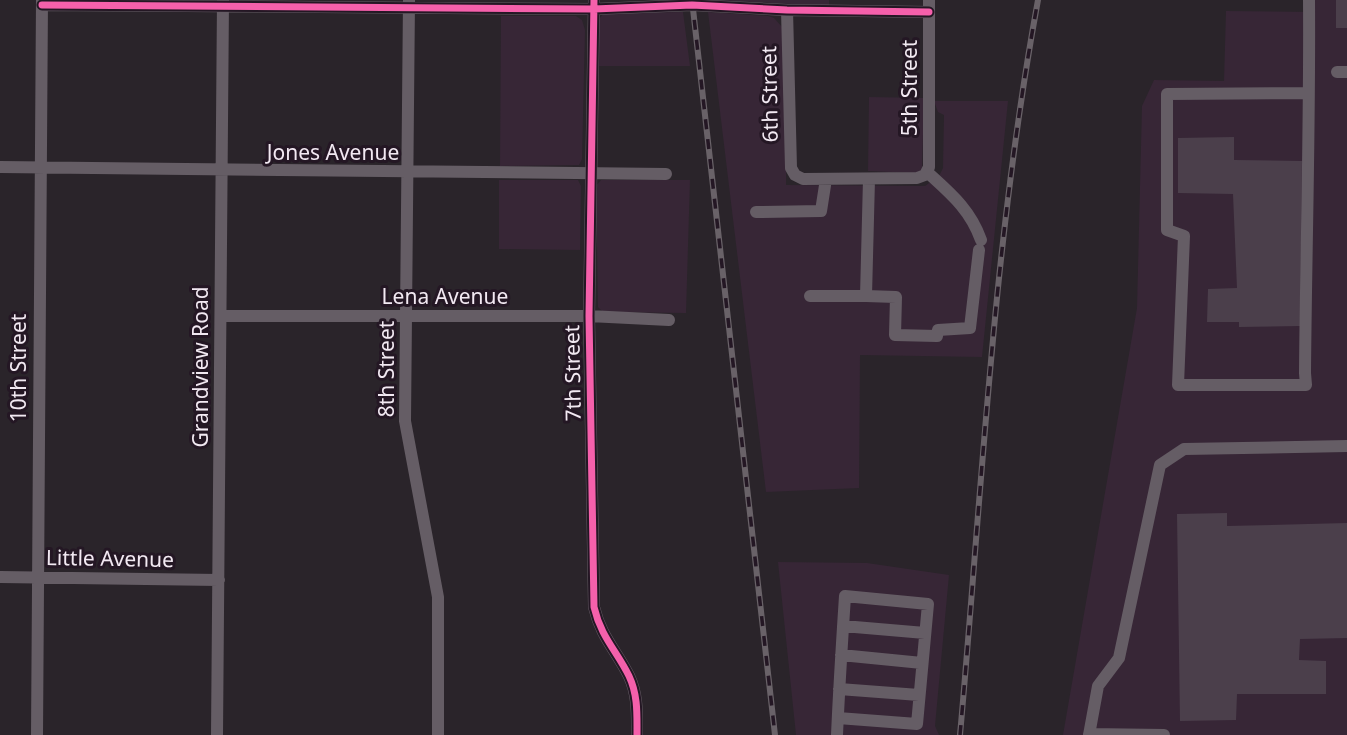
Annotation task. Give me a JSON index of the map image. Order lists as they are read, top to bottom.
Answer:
{
  "streets": {
    "street": [
      "5th Street",
      "6th Street",
      "Jones Avenue",
      "Lena Avenue",
      "Grandview Road",
      "10th Street",
      "8th Street",
      "7th Street",
      "Little Avenue"
    ]
  },
  "crossings": [
    ["Jones Avenue", "Grandview Road"],
    ["Jones Avenue", "10th Street"],
    ["Jones Avenue", "8th Street"],
    ["Jones Avenue", "7th Street"],
    ["Lena Avenue", "Grandview Road"],
    ["Lena Avenue", "8th Street"],
    ["Lena Avenue", "7th Street"],
    ["Grandview Road", "Little Avenue"],
    ["10th Street", "Little Avenue"]
  ]
}
